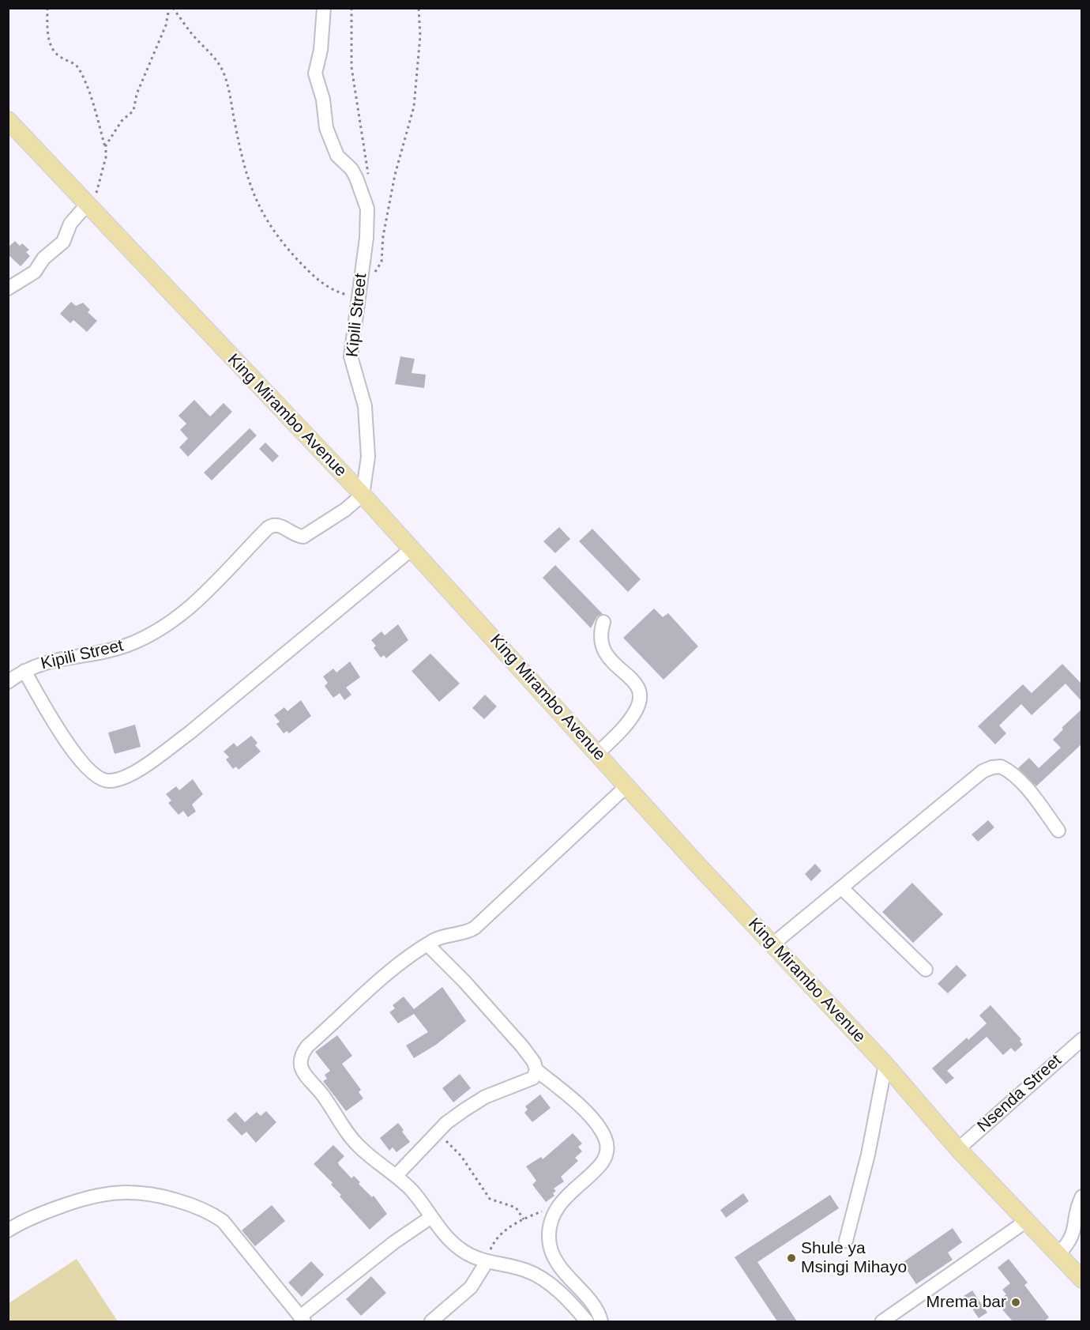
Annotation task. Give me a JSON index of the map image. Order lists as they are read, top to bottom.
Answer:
{
  "streets": {
    "main road": ["King Mirambo Avenue"],
    "street": ["Kipili Street", "Nsenda Street"]
  },
  "crossings": [
    ["Kipili Street", "King Mirambo Avenue"],
    ["King Mirambo Avenue", "Nsenda Street"]
  ],
  "places": ["Shule ya Msingi Mihayo", "Mrema bar"]
}
